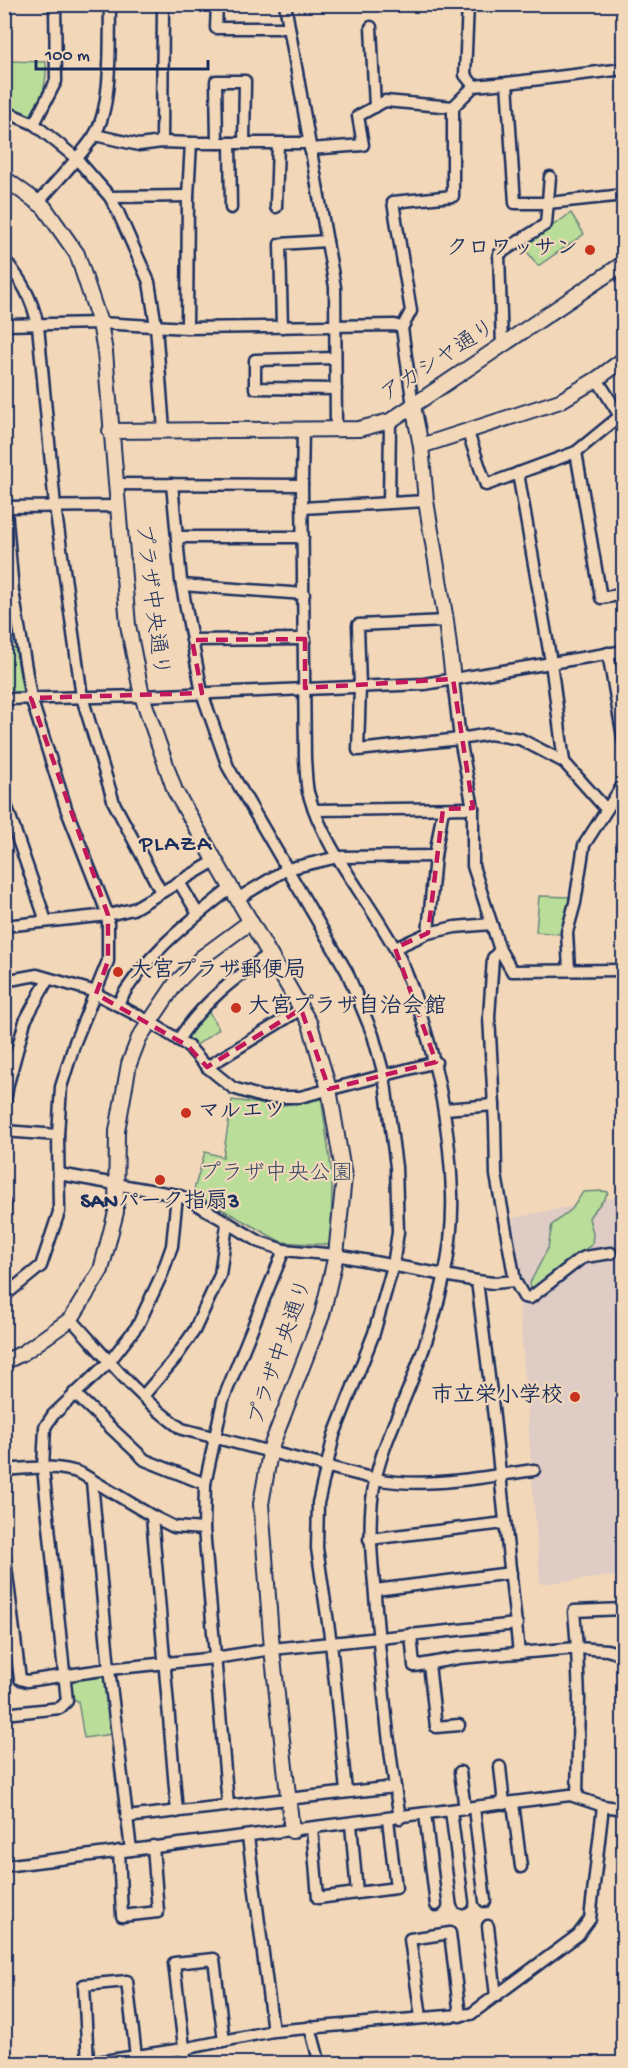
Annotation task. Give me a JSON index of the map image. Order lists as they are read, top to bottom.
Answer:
{
  "streets": {
    "street": ["アカシヤ通り", "プラザ中央通り"]
  },
  "crossings": [
    ["アカシヤ通り", "プラザ中央通り"]
  ],
  "districts": ["PLAZA"],
  "parks": ["プラザ中央公園"],
  "places": [
    "クロワッサン",
    "大宮プラザ郵便局",
    "大宮プラザ自治会館",
    "マルエツ",
    "SANパーク指扇3",
    "市立栄小学校"
  ],
  "scale_bar": "100 m"
}
